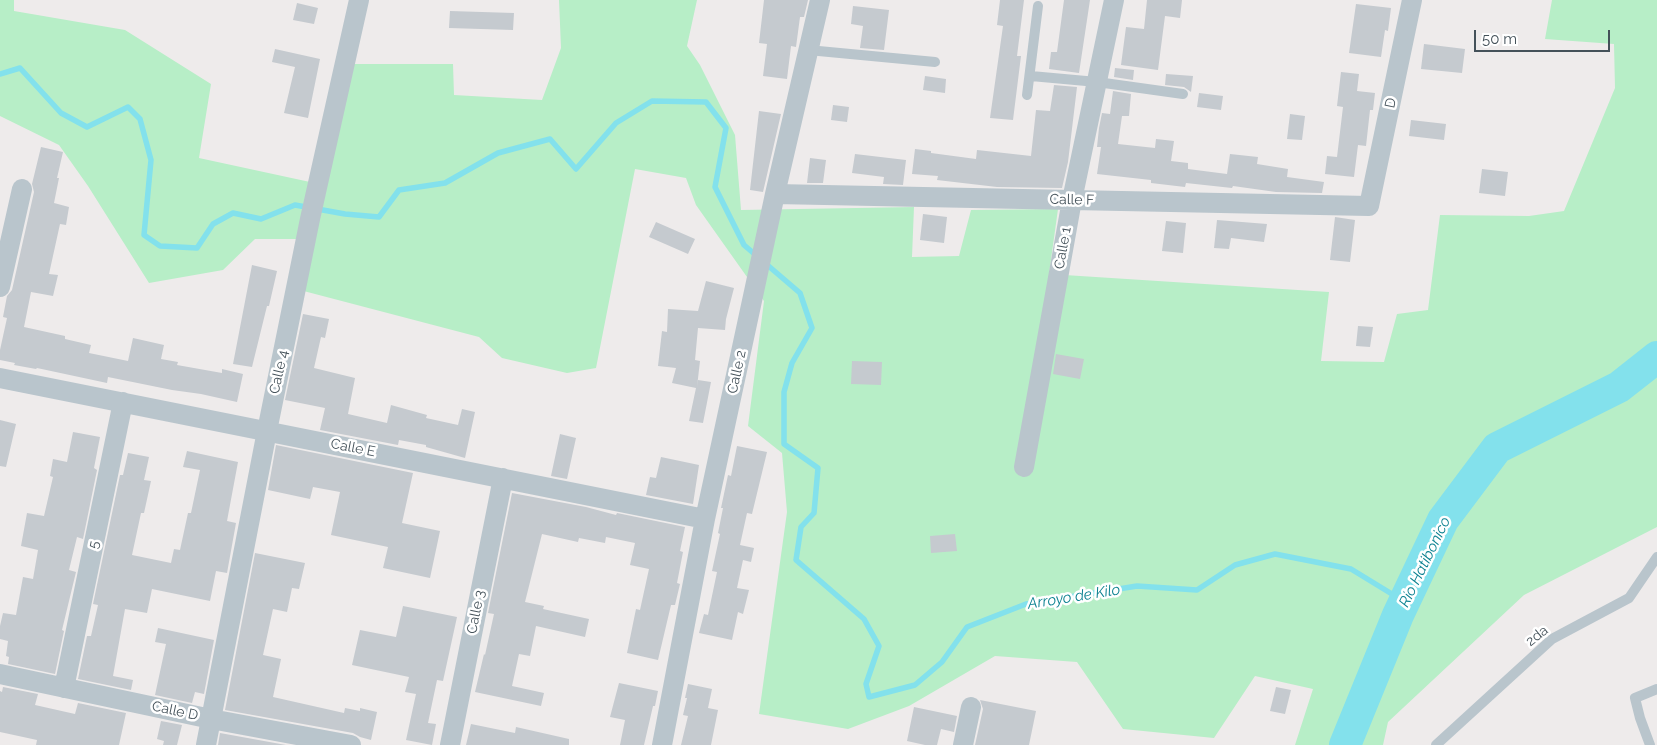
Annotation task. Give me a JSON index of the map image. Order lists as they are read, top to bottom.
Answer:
{
  "streets": {
    "street": [
      "D",
      "Calle F",
      "Calle 1",
      "Calle 4",
      "Calle 2",
      "Calle E",
      "5",
      "Calle 3",
      "Calle D"
    ],
    "lane": ["2da"]
  },
  "crossings": [
    ["D", "Calle F"],
    ["Calle F", "Calle 1"],
    ["Calle F", "Calle 2"],
    ["Calle 4", "Calle E"],
    ["Calle 4", "Calle D"],
    ["Calle 2", "Calle E"],
    ["Calle E", "5"],
    ["Calle E", "Calle 3"],
    ["5", "Calle D"]
  ],
  "water": ["Río Hatibonico", "Arroyo de Kilo"],
  "scale_bar": "50 m"
}
